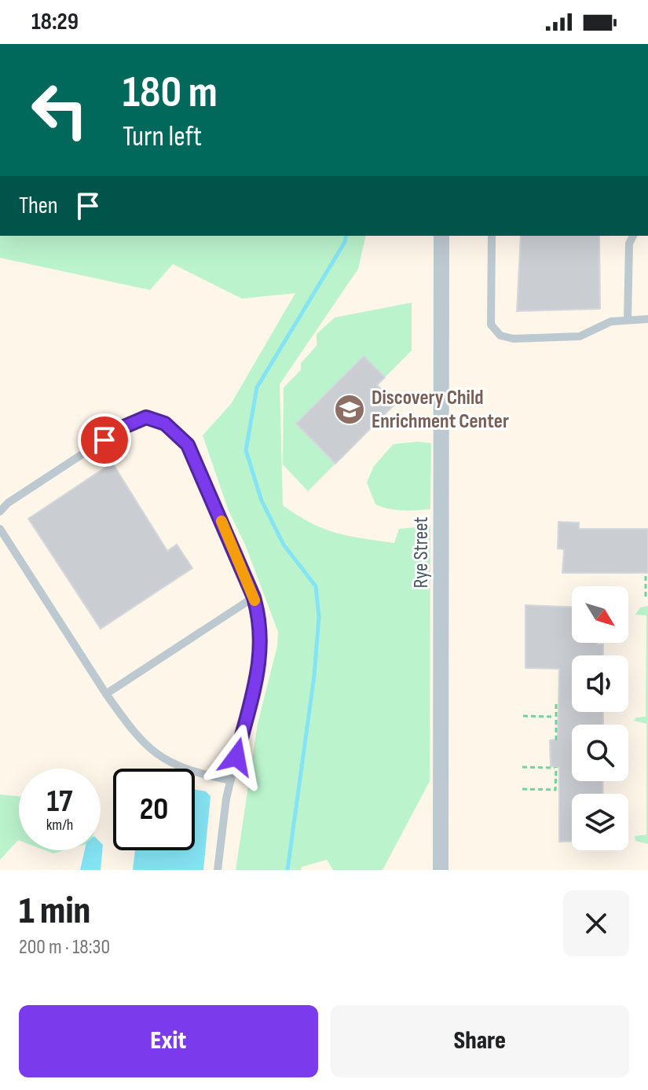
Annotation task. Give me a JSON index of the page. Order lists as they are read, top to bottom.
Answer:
{
  "streets": {
    "street": ["Rye Street"]
  },
  "places": {
    "school or university": ["Discovery Child Enrichment Center"]
  },
  "north": "bottom right",
  "page": {
    "status": "18:29",
    "turn": ["180 m", "Turn left"],
    "then": "Then",
    "speed": "17 km/h",
    "limit": "20",
    "heading": ["1 min", "200 m · 18:30"],
    "buttons": ["Exit", "Share"]
  }
}
